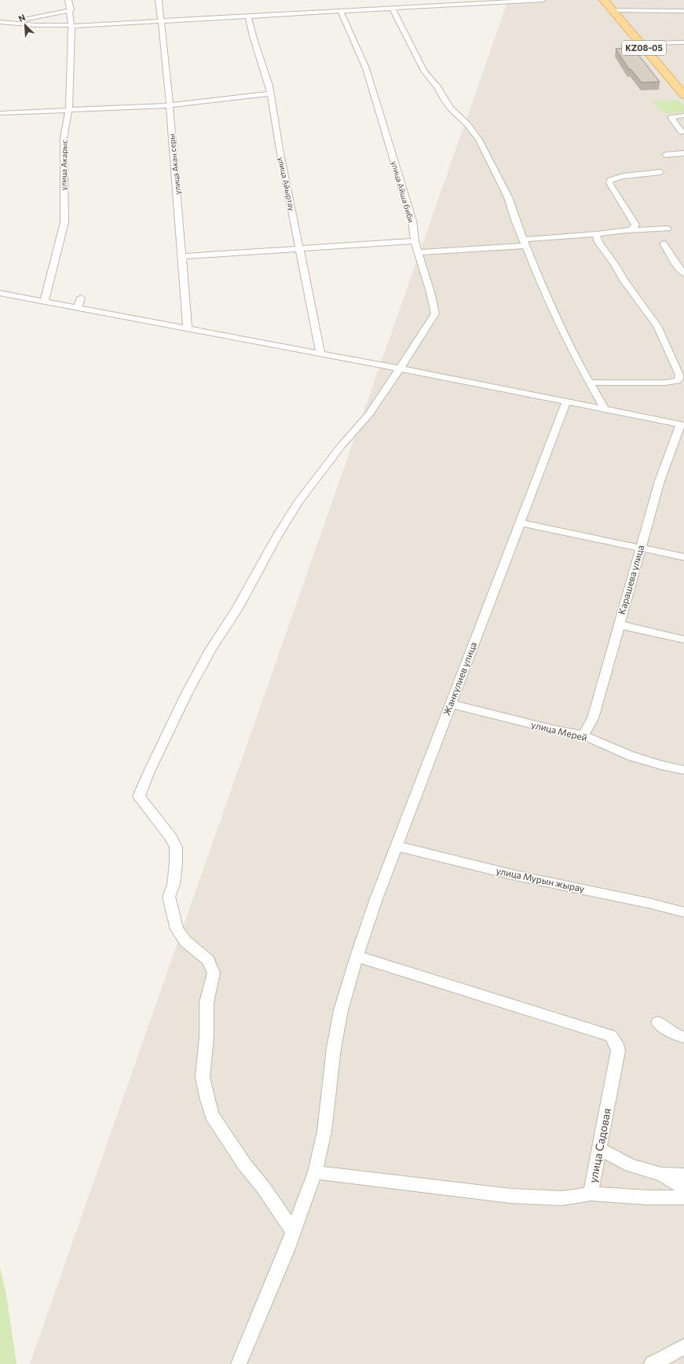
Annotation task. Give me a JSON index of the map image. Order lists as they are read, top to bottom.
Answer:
{
  "streets": {
    "main road": ["KZ08-05"],
    "street": [
      "улица Акан серы",
      "улица Акарыс",
      "улица Айыртау",
      "улица Айша биби",
      "Карашева улица",
      "Жанкулиев улица",
      "улица Мерей",
      "улица Мурын жырау",
      "улица Садовая"
    ]
  },
  "crossings": [
    ["улица Айша биби", "Жанкулиев улица"],
    ["Карашева улица", "улица Мерей"],
    ["Жанкулиев улица", "улица Мерей"],
    ["Жанкулиев улица", "улица Мурын жырау"],
    ["Жанкулиев улица", "улица Садовая"]
  ],
  "north": "top left"
}
